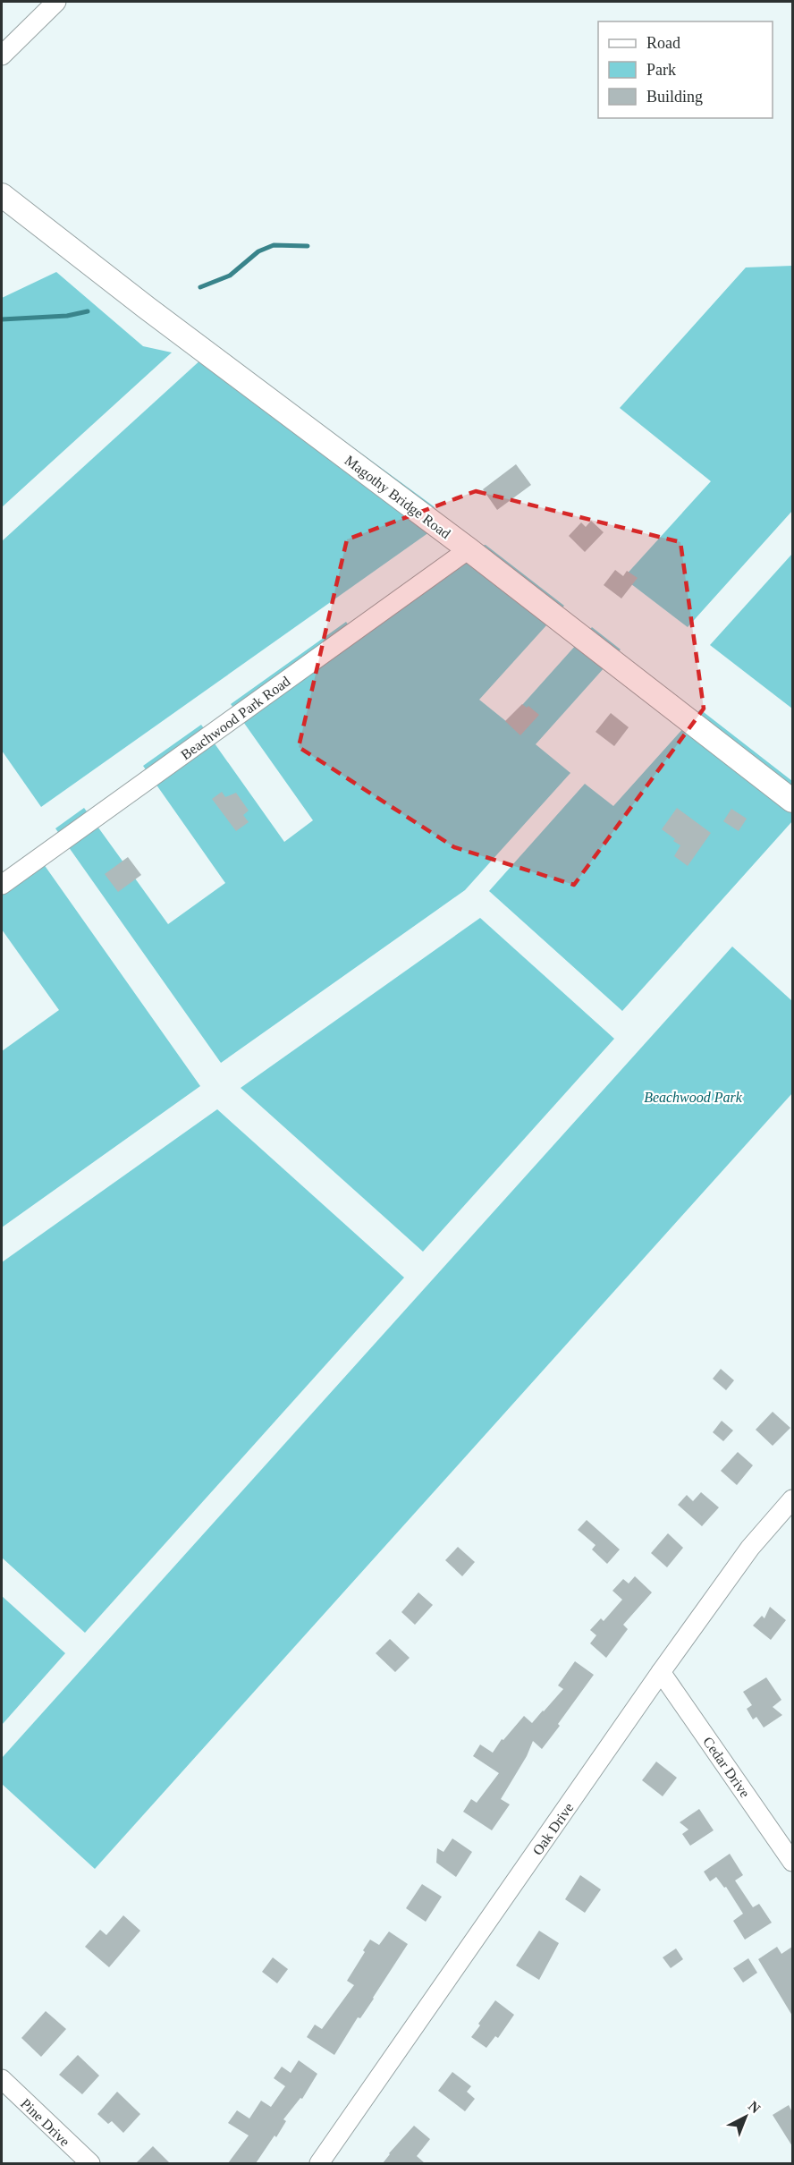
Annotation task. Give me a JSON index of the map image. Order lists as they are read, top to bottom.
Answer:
{
  "streets": {
    "main road": ["Magothy Bridge Road"],
    "street": [
      "Beachwood Park Road",
      "Cedar Drive",
      "Oak Drive",
      "Pine Drive"
    ]
  },
  "crossings": [
    ["Magothy Bridge Road", "Beachwood Park Road"],
    ["Cedar Drive", "Oak Drive"]
  ],
  "parks": ["Beachwood Park"],
  "legend": ["Road", "Park", "Building"],
  "north": "top right"
}
